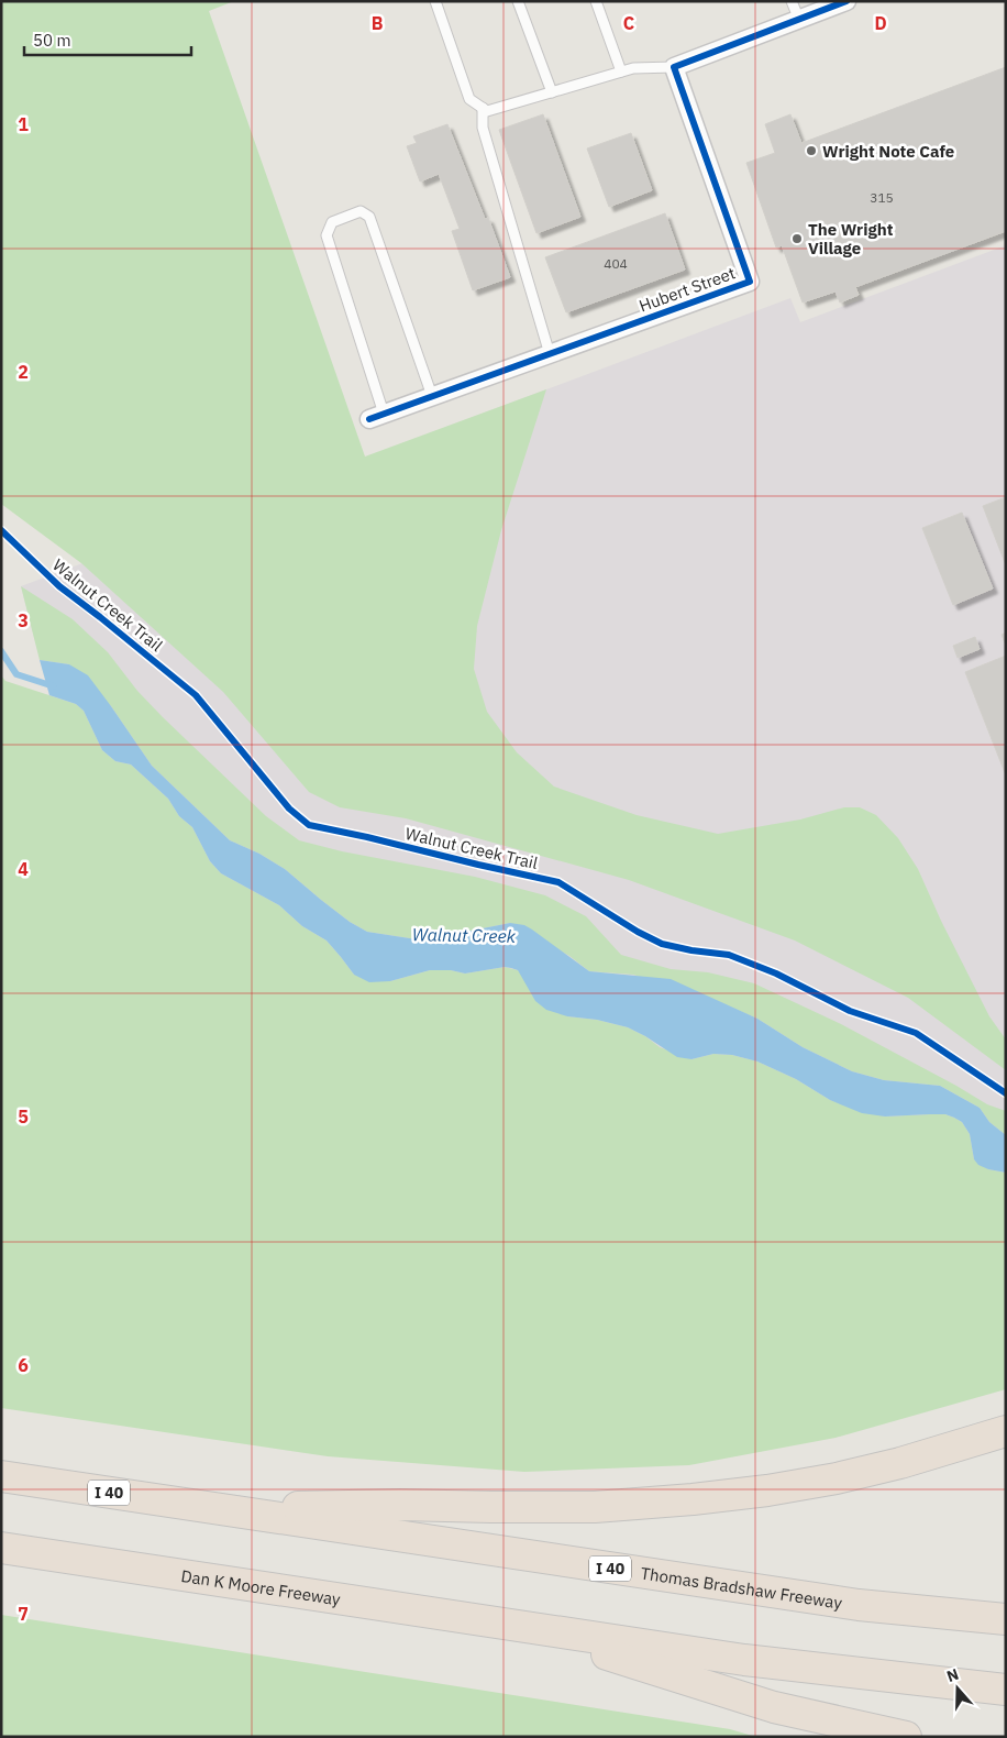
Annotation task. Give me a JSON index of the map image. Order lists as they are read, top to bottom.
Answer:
{
  "streets": {
    "highway": ["I 40", "Thomas Bradshaw Freeway", "Dan K Moore Freeway"],
    "street": ["Hubert Street"],
    "cycle path": ["Walnut Creek Trail"]
  },
  "crossings": [
    ["I 40", "Thomas Bradshaw Freeway"]
  ],
  "water": ["Walnut Creek"],
  "places": ["Wright Note Cafe", "The Wright Village"],
  "house_numbers": ["315", "404"],
  "scale_bar": "50 m",
  "north": "top",
  "grid": {
    "columns": ["B", "C", "D"],
    "rows": [
      "1",
      "2",
      "3",
      "4",
      "5",
      "6",
      "7"
    ]
  }
}
